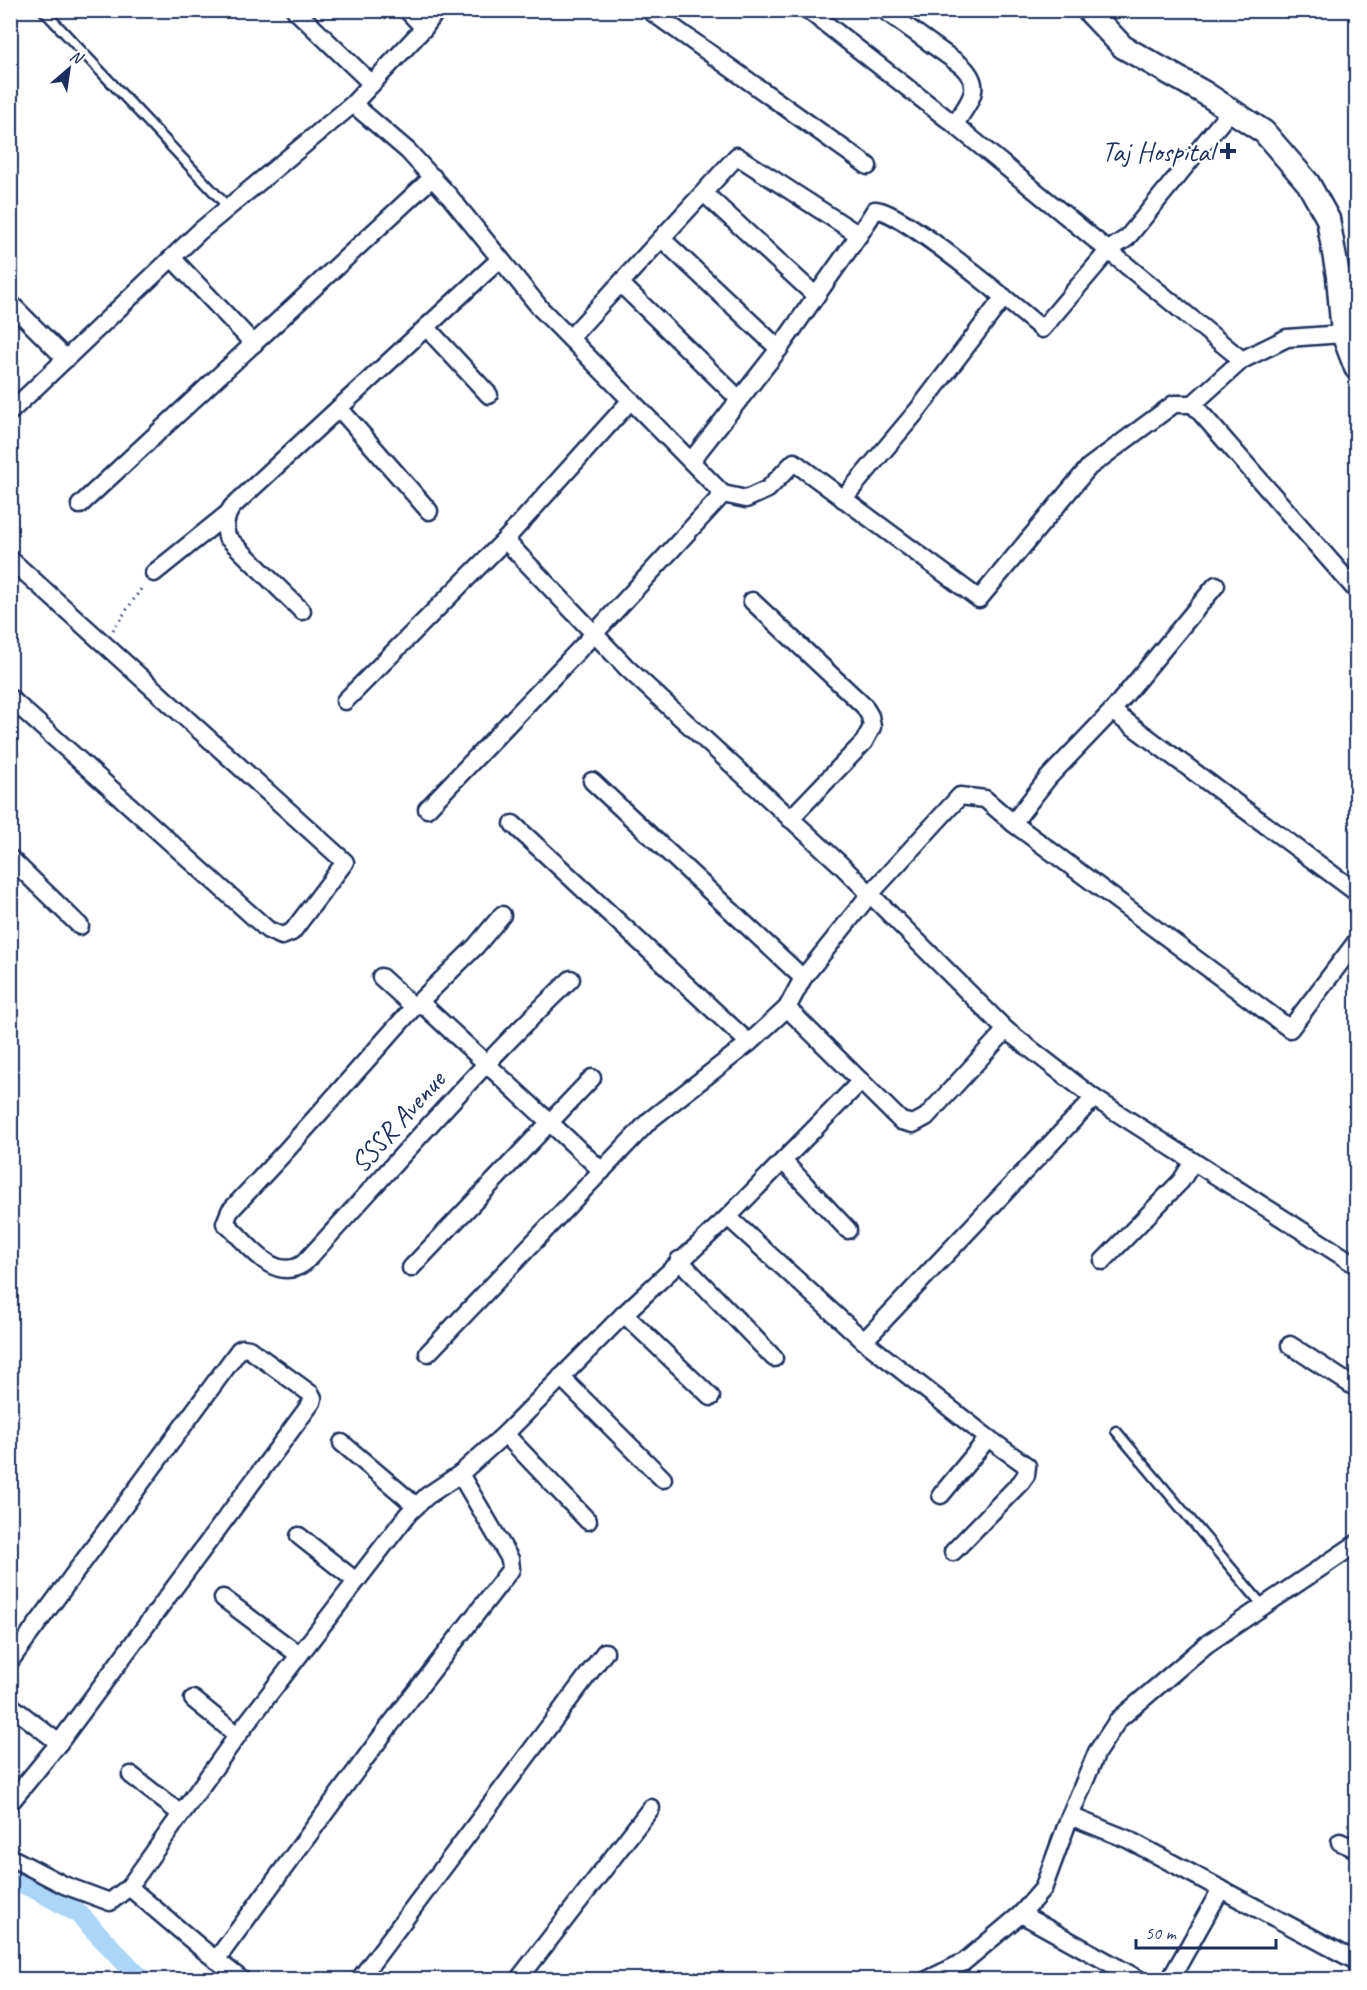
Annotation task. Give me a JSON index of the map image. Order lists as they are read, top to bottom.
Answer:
{
  "streets": {
    "street": ["SSSR Avenue"]
  },
  "places": {
    "health": ["Taj Hospital"]
  },
  "scale_bar": "50 m",
  "north": "top right"
}
